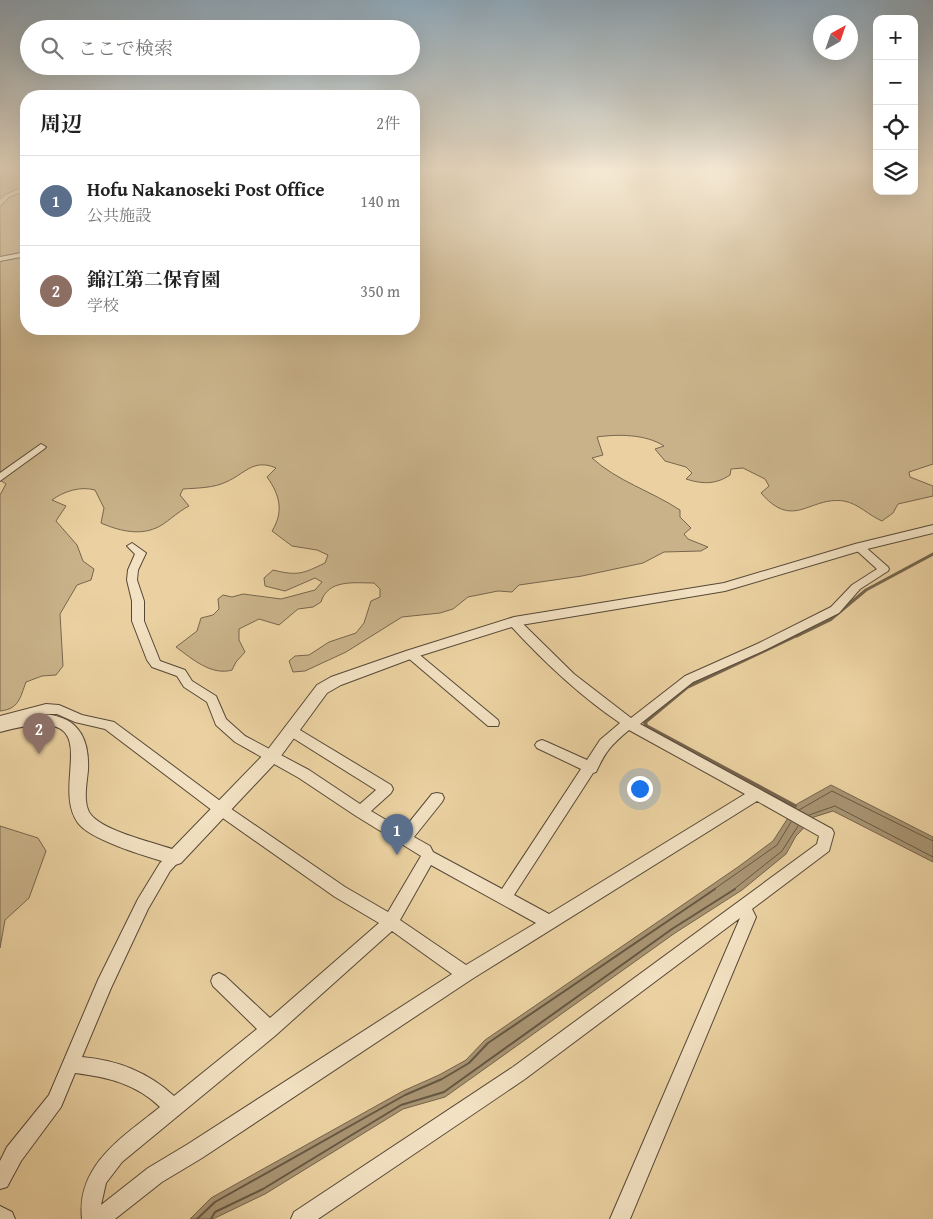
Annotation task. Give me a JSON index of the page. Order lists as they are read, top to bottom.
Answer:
{
  "north": "top right",
  "page": {
    "map_buttons": ["+", "−"],
    "search": "ここで検索",
    "heading": ["周辺", "2件"],
    "list": [
      {
        "mark": "1",
        "name": "Hofu Nakanoseki Post Office",
        "note": "公共施設",
        "value": "140 m"
      },
      {
        "mark": "2",
        "name": "錦江第二保育園",
        "note": "学校",
        "value": "350 m"
      }
    ],
    "pins": ["2", "1"]
  }
}
